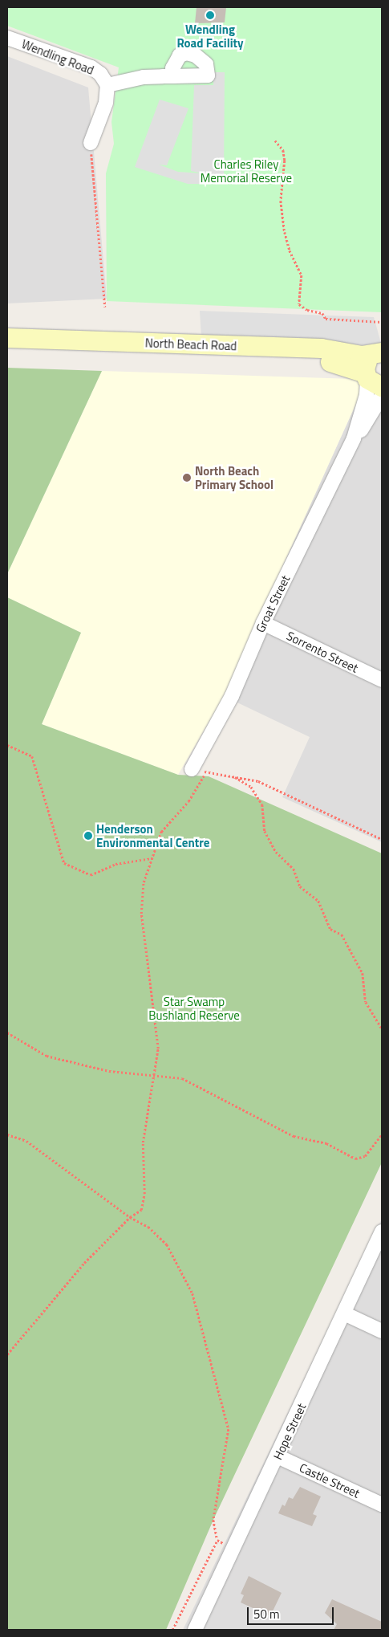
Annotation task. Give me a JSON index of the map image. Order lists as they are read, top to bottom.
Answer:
{
  "streets": {
    "main road": ["North Beach Road"],
    "street": [
      "Wendling Road",
      "Groat Street",
      "Sorrento Street",
      "Hope Street",
      "Castle Street"
    ]
  },
  "crossings": [
    ["North Beach Road", "Groat Street"],
    ["Groat Street", "Sorrento Street"],
    ["Hope Street", "Castle Street"]
  ],
  "parks": ["Charles Riley Memorial Reserve", "Star Swamp Bushland Reserve"],
  "places": ["Wendling Road Facility", "North Beach Primary School", "Henderson Environmental Centre"],
  "scale_bar": "50 m"
}
